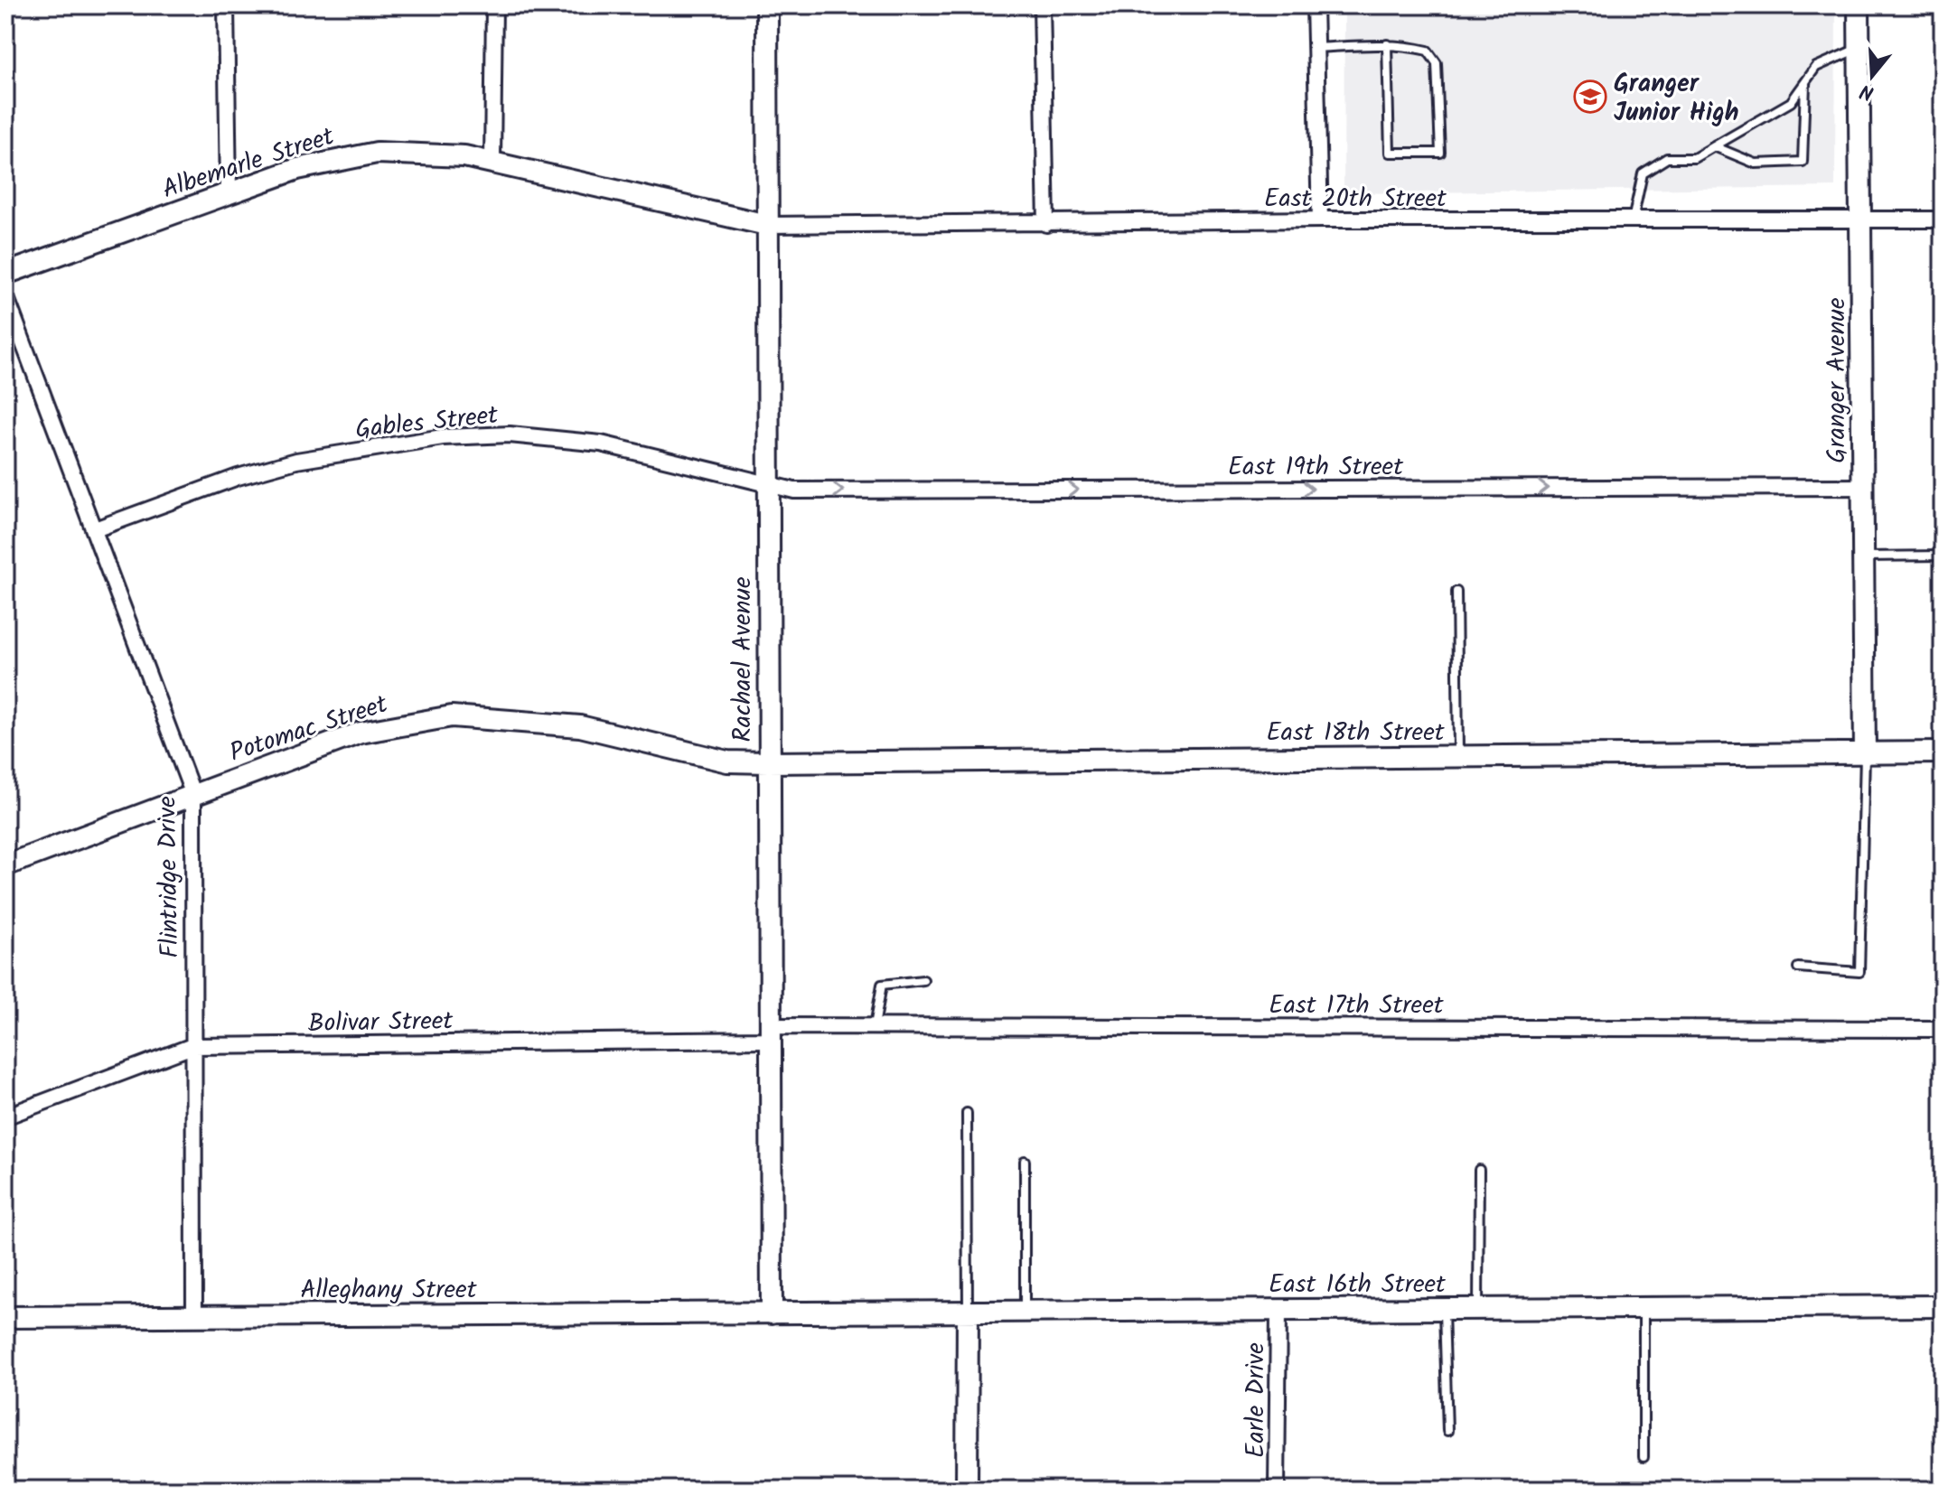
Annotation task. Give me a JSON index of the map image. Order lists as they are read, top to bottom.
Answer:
{
  "streets": {
    "street": [
      "Albemarle Street",
      "East 20th Street",
      "Granger Avenue",
      "Gables Street",
      "East 19th Street",
      "Rachael Avenue",
      "Potomac Street",
      "East 18th Street",
      "Flintridge Drive",
      "East 17th Street",
      "Bolivar Street",
      "East 16th Street",
      "Alleghany Street",
      "Earle Drive"
    ]
  },
  "crossings": [
    ["Albemarle Street", "East 20th Street"],
    ["Albemarle Street", "Rachael Avenue"],
    ["East 20th Street", "Granger Avenue"],
    ["East 20th Street", "Rachael Avenue"],
    ["Granger Avenue", "East 19th Street"],
    ["Granger Avenue", "East 18th Street"],
    ["Gables Street", "East 19th Street"],
    ["Gables Street", "Rachael Avenue"],
    ["Gables Street", "Flintridge Drive"],
    ["East 19th Street", "Rachael Avenue"],
    ["Rachael Avenue", "Potomac Street"],
    ["Rachael Avenue", "East 18th Street"],
    ["Rachael Avenue", "East 17th Street"],
    ["Rachael Avenue", "Bolivar Street"],
    ["Rachael Avenue", "East 16th Street"],
    ["Rachael Avenue", "Alleghany Street"],
    ["Potomac Street", "East 18th Street"],
    ["Potomac Street", "Flintridge Drive"],
    ["Flintridge Drive", "Bolivar Street"],
    ["Flintridge Drive", "Alleghany Street"],
    ["East 17th Street", "Bolivar Street"],
    ["East 16th Street", "Alleghany Street"],
    ["East 16th Street", "Earle Drive"]
  ],
  "one_way": ["East 19th Street"],
  "places": {
    "school or university": ["Granger Junior High"]
  },
  "north": "bottom"
}
